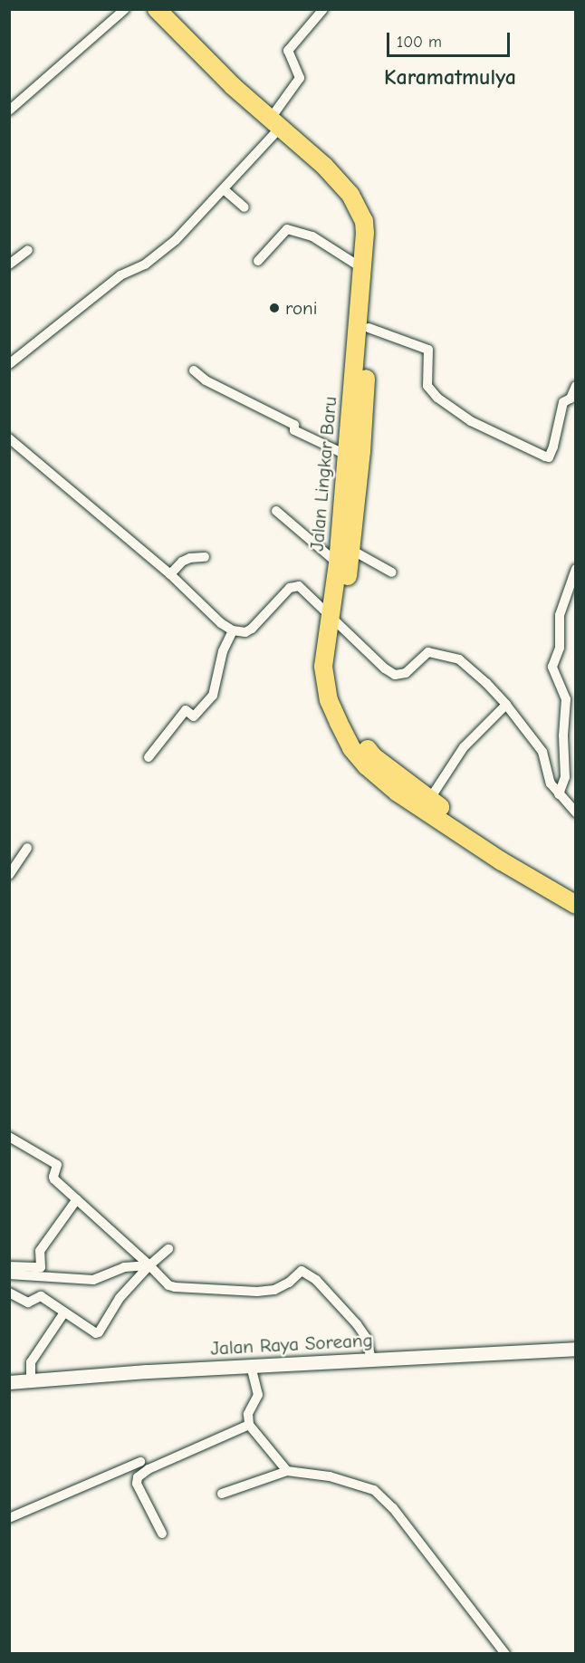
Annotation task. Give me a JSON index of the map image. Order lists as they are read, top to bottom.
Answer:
{
  "streets": {
    "highway": ["Jalan Lingkar Baru"],
    "main road": ["Jalan Raya Soreang"]
  },
  "districts": ["Karamatmulya"],
  "places": ["roni"],
  "scale_bar": "100 m"
}
